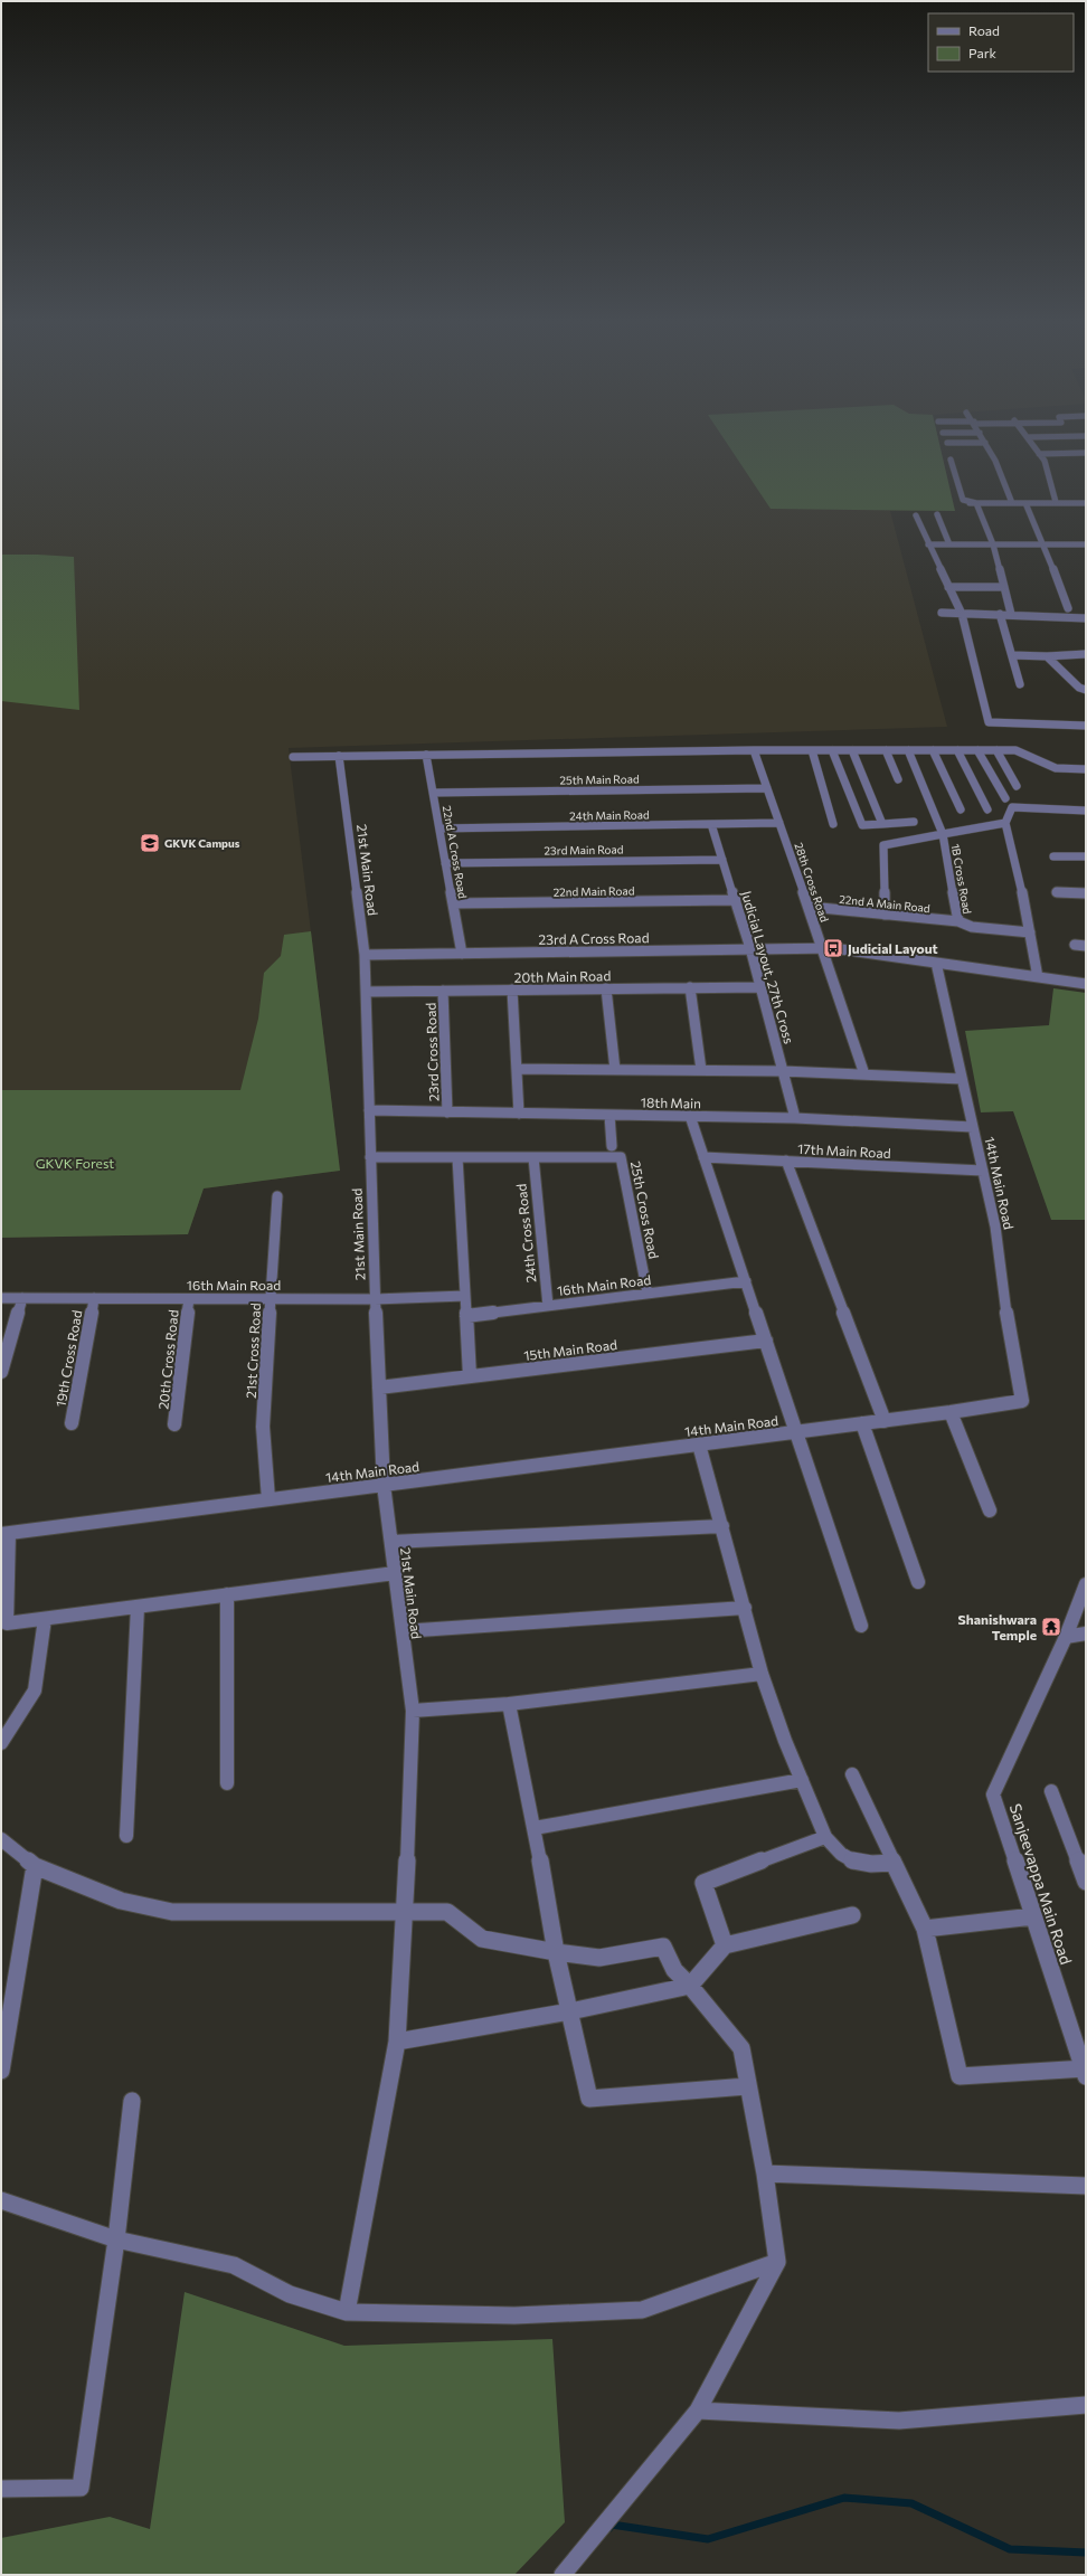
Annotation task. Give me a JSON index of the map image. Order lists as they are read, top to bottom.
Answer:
{
  "streets": {
    "street": [
      "25th Main Road",
      "24th Main Road",
      "23rd Main Road",
      "22nd A Cross Road",
      "21st Main Road",
      "1B Cross Road",
      "28th Cross Road",
      "22nd Main Road",
      "22nd A Main Road",
      "23rd A Cross Road",
      "Judicial Layout, 27th Cross",
      "20th Main Road",
      "23rd Cross Road",
      "18th Main",
      "17th Main Road",
      "14th Main Road",
      "25th Cross Road",
      "24th Cross Road",
      "16th Main Road",
      "15th Main Road",
      "21st Cross Road",
      "19th Cross Road",
      "20th Cross Road",
      "Sanjeevappa Main Road"
    ]
  },
  "crossings": [
    ["25th Main Road", "22nd A Cross Road"],
    ["25th Main Road", "28th Cross Road"],
    ["24th Main Road", "22nd A Cross Road"],
    ["24th Main Road", "28th Cross Road"],
    ["24th Main Road", "Judicial Layout, 27th Cross"],
    ["23rd Main Road", "22nd A Cross Road"],
    ["23rd Main Road", "Judicial Layout, 27th Cross"],
    ["22nd A Cross Road", "22nd Main Road"],
    ["22nd A Cross Road", "23rd A Cross Road"],
    ["21st Main Road", "23rd A Cross Road"],
    ["21st Main Road", "20th Main Road"],
    ["21st Main Road", "18th Main"],
    ["21st Main Road", "14th Main Road"],
    ["21st Main Road", "16th Main Road"],
    ["21st Main Road", "15th Main Road"],
    ["1B Cross Road", "22nd A Main Road"],
    ["28th Cross Road", "22nd A Main Road"],
    ["28th Cross Road", "23rd A Cross Road"],
    ["22nd Main Road", "Judicial Layout, 27th Cross"],
    ["23rd A Cross Road", "Judicial Layout, 27th Cross"],
    ["23rd A Cross Road", "14th Main Road"],
    ["Judicial Layout, 27th Cross", "20th Main Road"],
    ["Judicial Layout, 27th Cross", "18th Main"],
    ["20th Main Road", "23rd Cross Road"],
    ["23rd Cross Road", "18th Main"],
    ["18th Main", "14th Main Road"],
    ["17th Main Road", "14th Main Road"],
    ["14th Main Road", "21st Cross Road"],
    ["25th Cross Road", "24th Cross Road"],
    ["25th Cross Road", "16th Main Road"],
    ["24th Cross Road", "16th Main Road"],
    ["16th Main Road", "21st Cross Road"],
    ["16th Main Road", "19th Cross Road"],
    ["16th Main Road", "20th Cross Road"]
  ],
  "parks": ["GKVK Forest"],
  "places": {
    "school or university": ["GKVK Campus"],
    "bus stop": ["Judicial Layout"],
    "temple": ["Shanishwara Temple"]
  },
  "legend": ["Road", "Park"]
}
